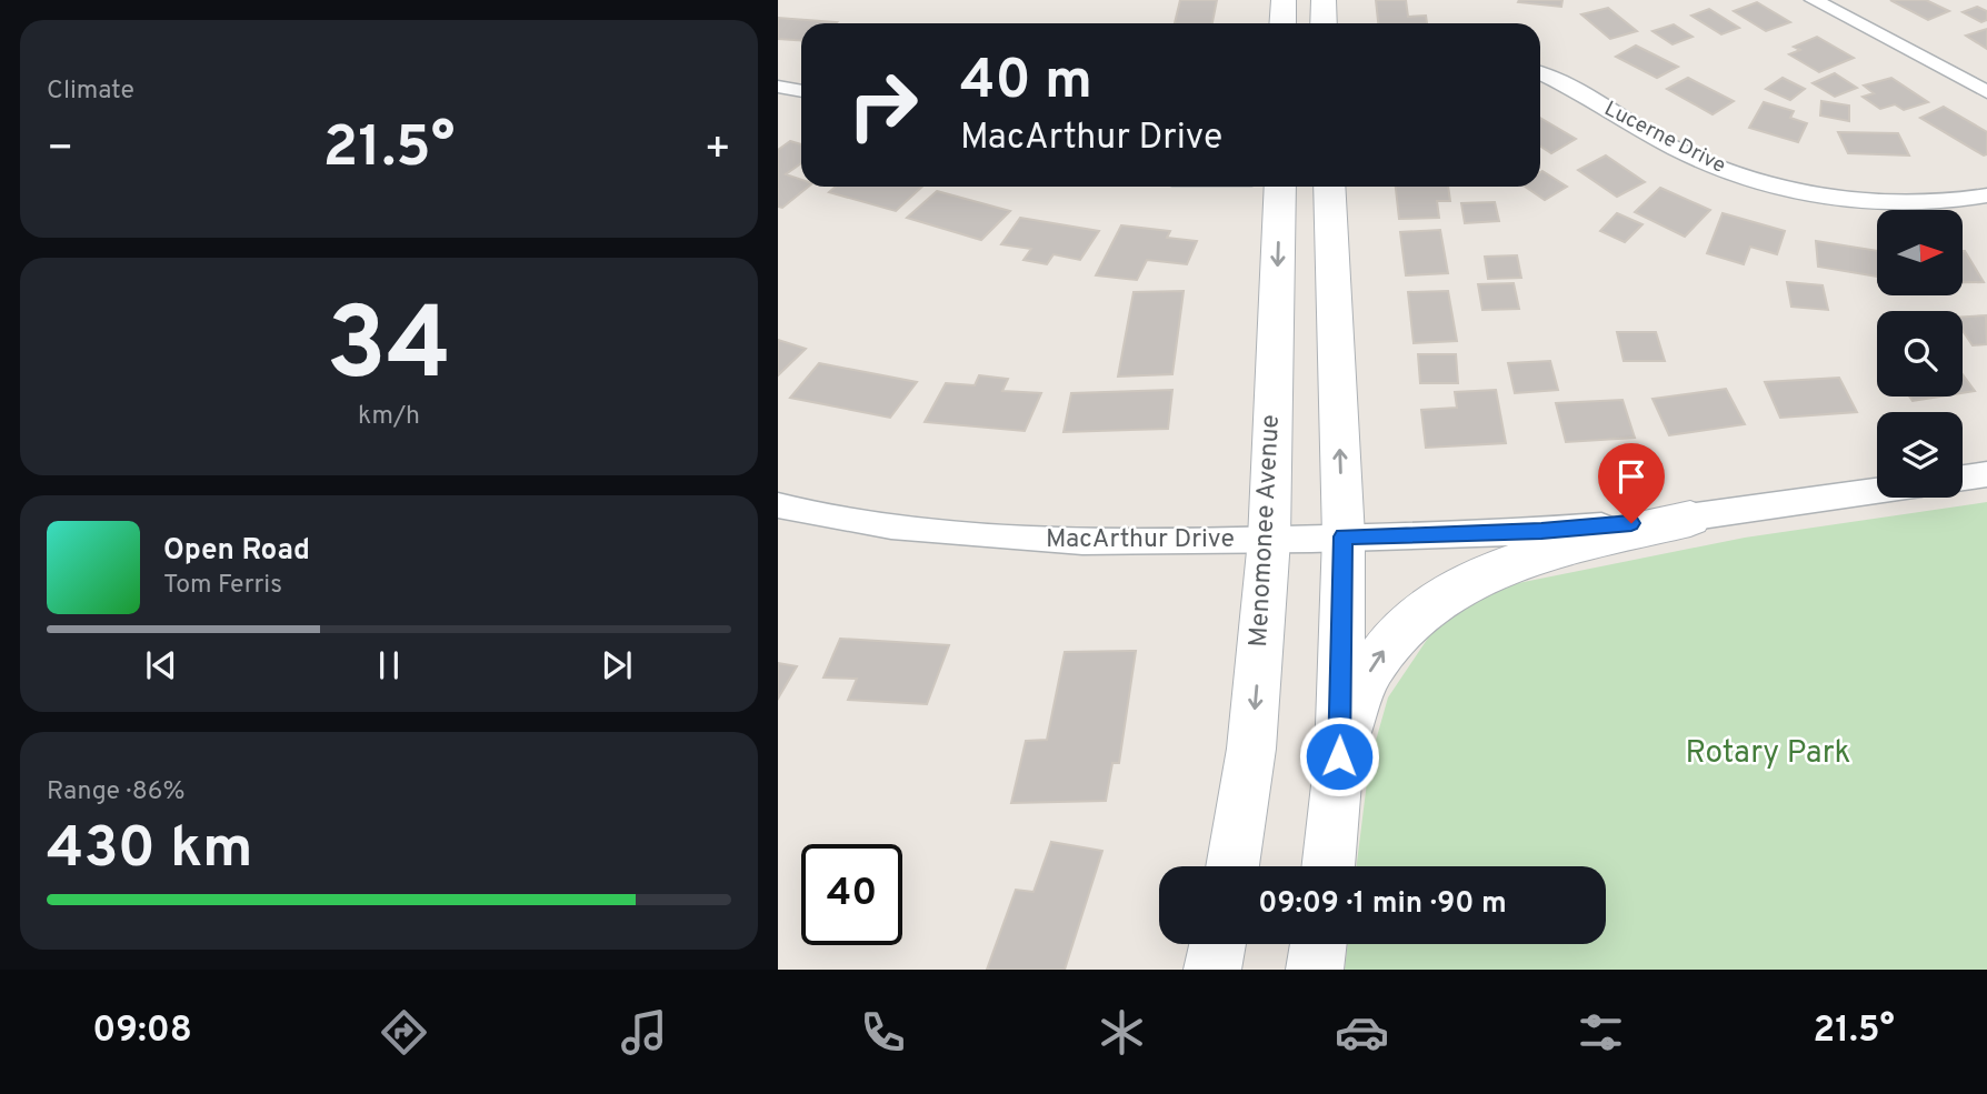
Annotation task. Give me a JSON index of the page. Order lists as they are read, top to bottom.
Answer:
{
  "streets": {
    "street": ["Lucerne Drive", "Menomonee Avenue", "MacArthur Drive"]
  },
  "crossings": [
    ["Menomonee Avenue", "MacArthur Drive"]
  ],
  "parks": ["Rotary Park"],
  "north": "right",
  "page": {
    "tile": [
      "Climate",
      ["34", "km/h"],
      ["Range · 86%", "430 km"]
    ],
    "turn": ["40 m", "MacArthur Drive"],
    "heat": ["−", "21.5°", "+"],
    "song": ["Open Road", "Tom Ferris"],
    "limit": "40",
    "trip": "09:09 · 1 min · 90 m",
    "tabs": ["09:08", "21.5°"]
  }
}
